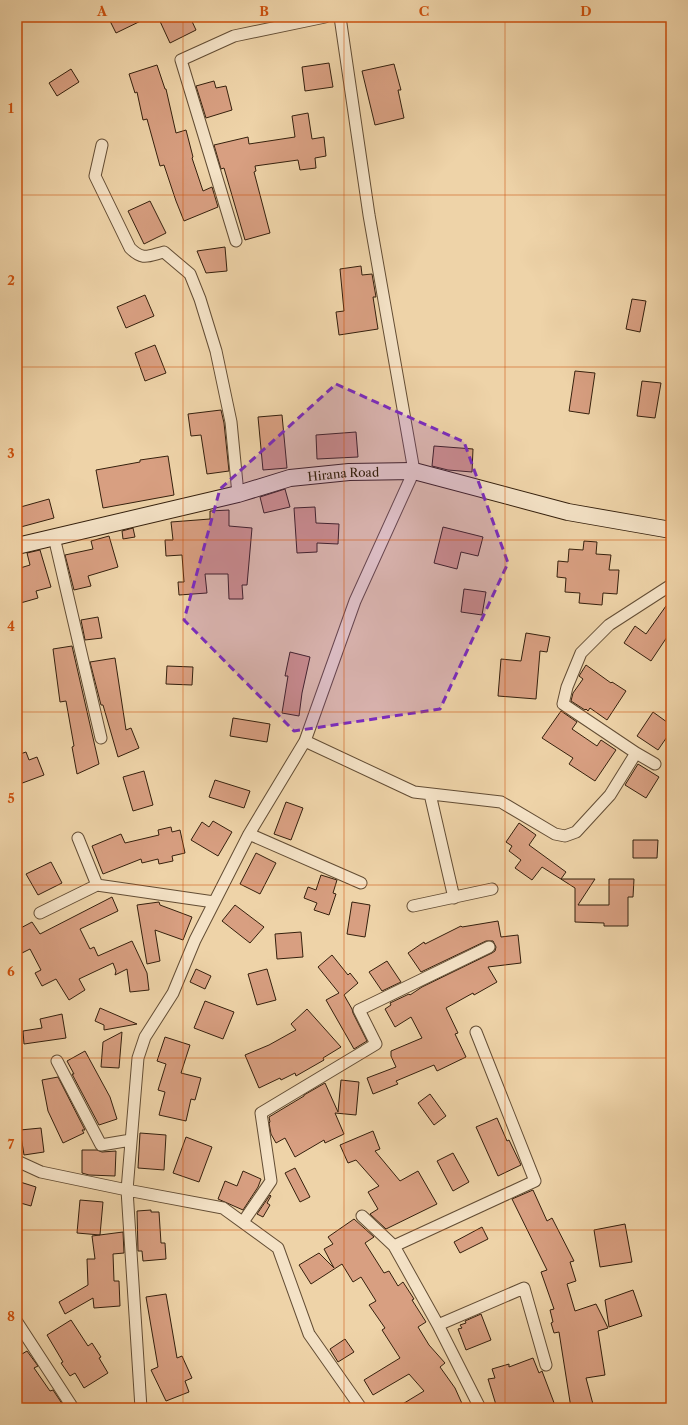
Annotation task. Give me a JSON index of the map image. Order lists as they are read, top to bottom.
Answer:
{
  "streets": {
    "street": ["Hirana Road"]
  },
  "grid": {
    "columns": [
      "A",
      "B",
      "C",
      "D"
    ],
    "rows": [
      "1",
      "2",
      "3",
      "4",
      "5",
      "6",
      "7",
      "8"
    ]
  }
}
